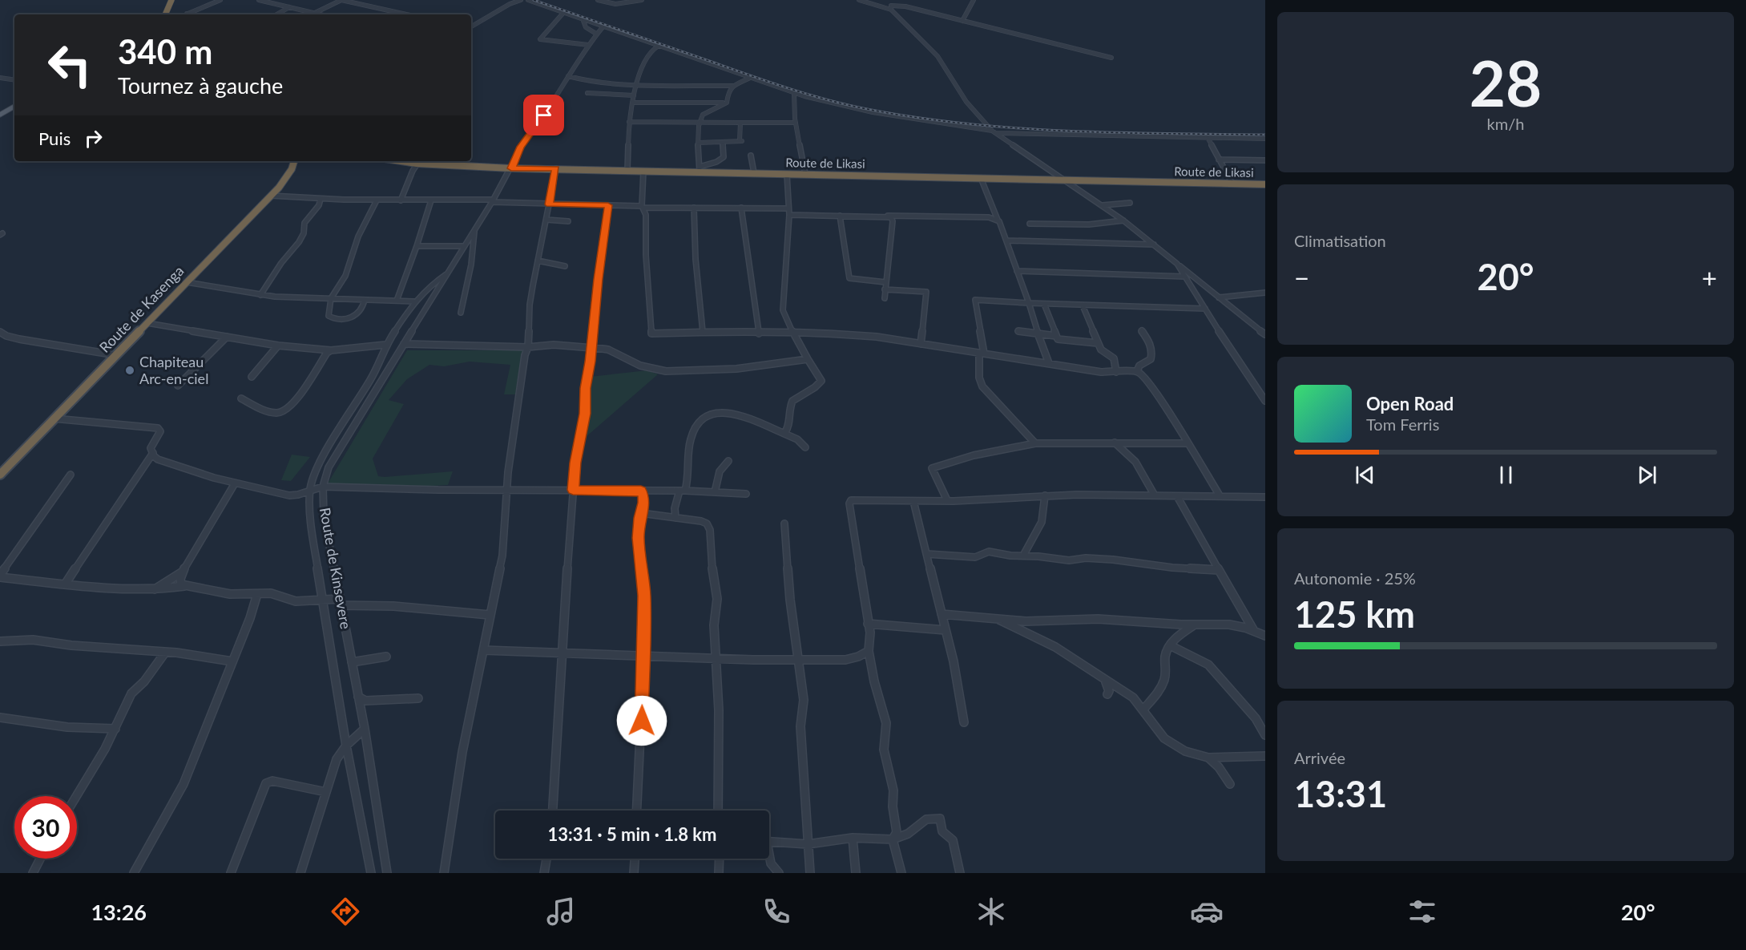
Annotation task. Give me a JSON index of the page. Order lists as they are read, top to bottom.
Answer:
{
  "streets": {
    "highway": ["Route de Likasi", "Route de Kasenga"],
    "street": ["Route de Kinsevere"]
  },
  "crossings": [
    ["Route de Likasi", "Route de Kinsevere"]
  ],
  "places": ["Chapiteau Arc-en-ciel"],
  "page": {
    "tile": [
      ["28", "km/h"],
      "Climatisation",
      ["Autonomie · 25%", "125 km"],
      ["Arrivée", "13:31"]
    ],
    "turn": ["340 m", "Tournez à gauche"],
    "then": "Puis",
    "heat": ["−", "20°", "+"],
    "song": ["Open Road", "Tom Ferris"],
    "limit": "30",
    "trip": "13:31 · 5 min · 1.8 km",
    "tabs": ["13:26", "20°"]
  }
}
